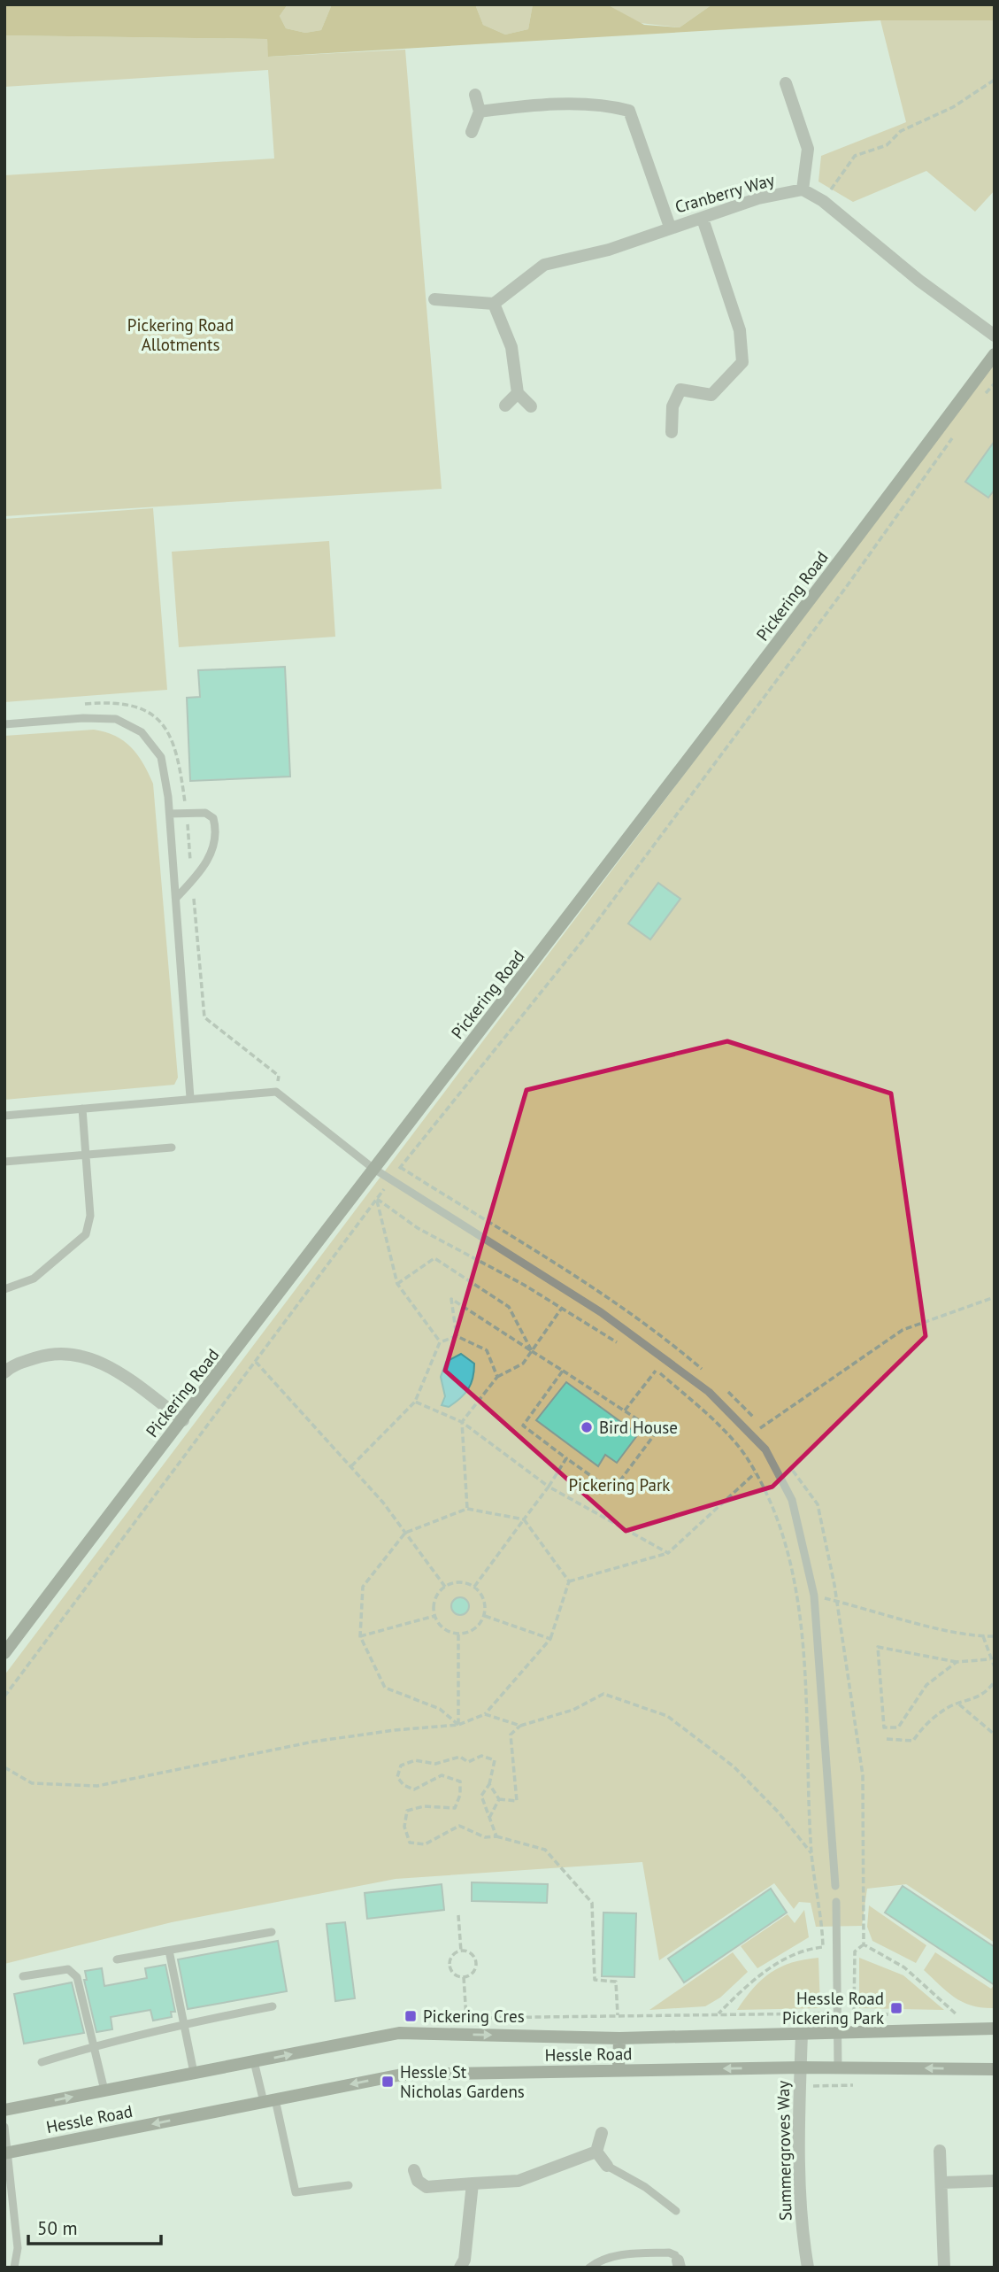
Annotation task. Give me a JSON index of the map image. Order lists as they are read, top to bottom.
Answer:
{
  "streets": {
    "street": [
      "Cranberry Way",
      "Pickering Road",
      "Hessle Road",
      "Summergroves Way"
    ]
  },
  "crossings": [
    ["Hessle Road", "Summergroves Way"]
  ],
  "parks": ["Pickering Road Allotments", "Pickering Park"],
  "places": {
    "other": ["Bird House"],
    "transit": ["Hessle Road Pickering Park", "Pickering Cres", "Hessle St Nicholas Gardens"]
  },
  "scale_bar": "50 m"
}
